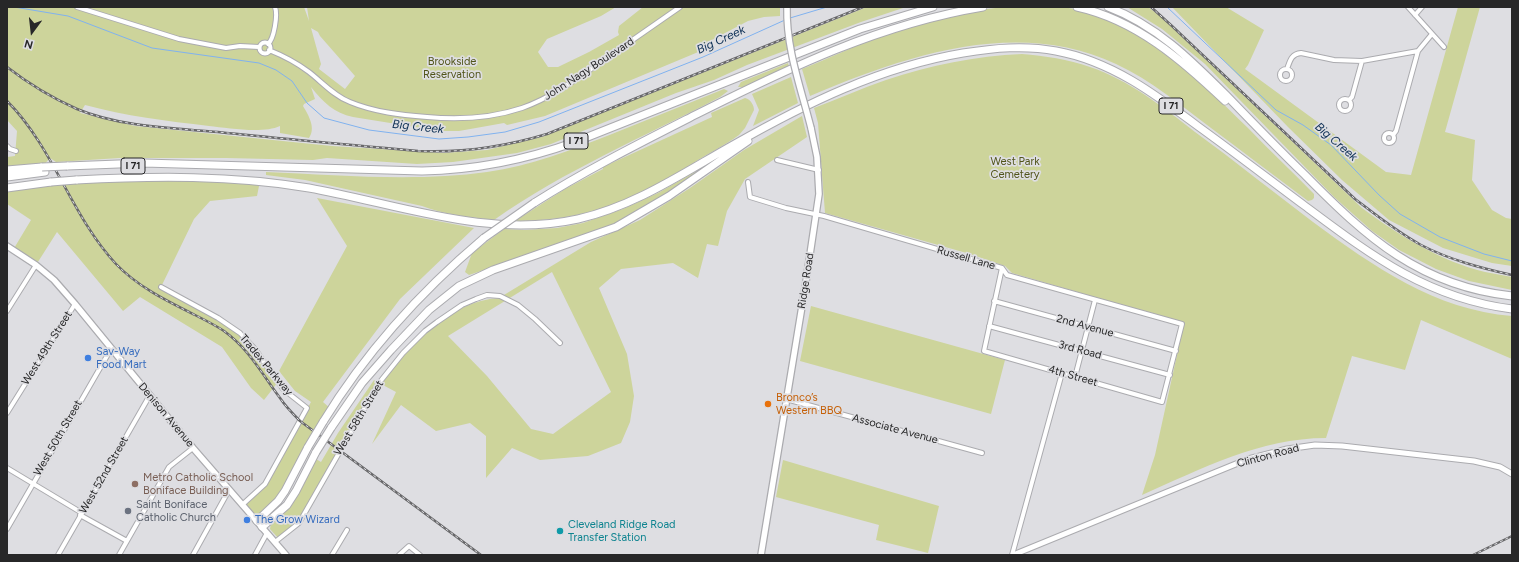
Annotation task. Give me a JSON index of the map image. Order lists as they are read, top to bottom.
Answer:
{
  "streets": {
    "highway": ["I 71"],
    "main road": ["Ridge Road", "Denison Avenue"],
    "street": [
      "John Nagy Boulevard",
      "Russell Lane",
      "2nd Avenue",
      "West 49th Street",
      "3rd Road",
      "Tradex Parkway",
      "4th Street",
      "West 58th Street",
      "Associate Avenue",
      "West 50th Street",
      "Clinton Road",
      "West 52nd Street"
    ]
  },
  "crossings": [
    ["Russell Lane", "Ridge Road"],
    ["Russell Lane", "2nd Avenue"],
    ["Ridge Road", "Associate Avenue"],
    ["West 49th Street", "Denison Avenue"],
    ["3rd Road", "4th Street"],
    ["Tradex Parkway", "Denison Avenue"],
    ["Denison Avenue", "West 58th Street"],
    ["Denison Avenue", "West 50th Street"],
    ["Denison Avenue", "West 52nd Street"]
  ],
  "water": ["Big Creek"],
  "parks": ["Brookside Reservation", "West Park Cemetery"],
  "places": [
    "Sav-Way Food Mart",
    "Bronco’s Western BBQ",
    "Metro Catholic School Boniface Building",
    "Saint Boniface Catholic Church",
    "The Grow Wizard",
    "Cleveland Ridge Road Transfer Station"
  ],
  "north": "bottom"
}
